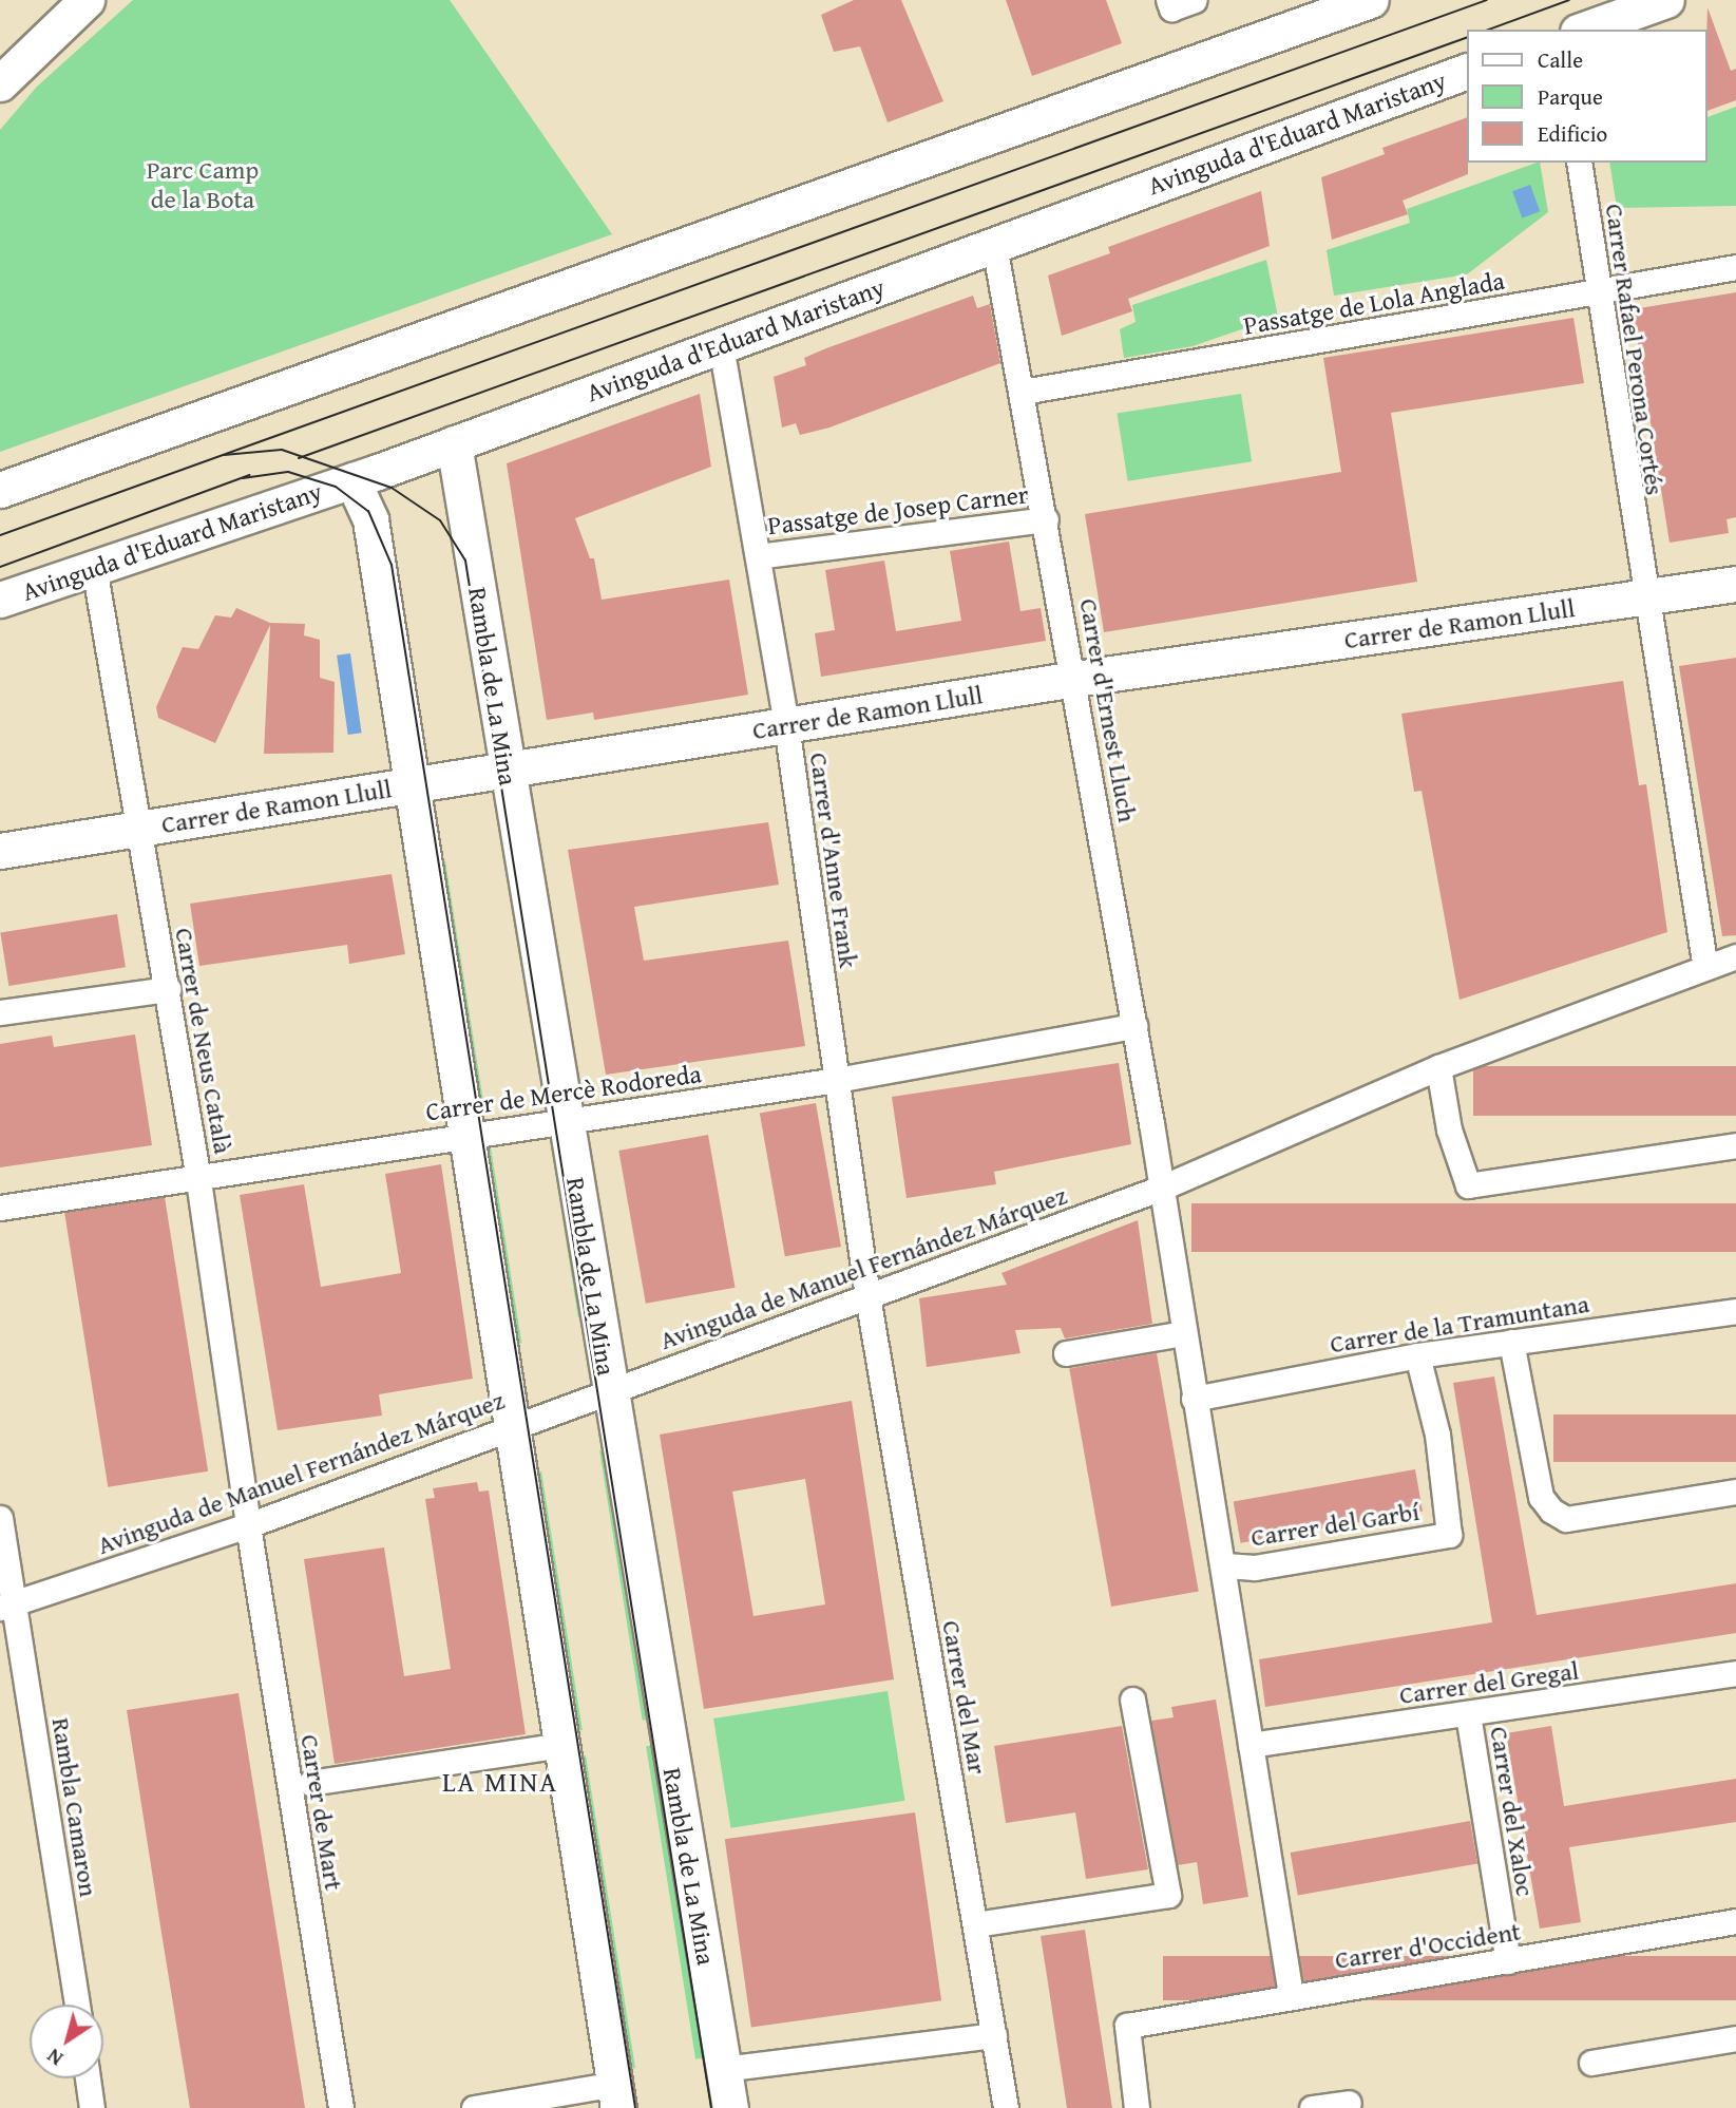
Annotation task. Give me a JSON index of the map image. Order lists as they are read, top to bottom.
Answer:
{
  "streets": {
    "main road": ["Avinguda d'Eduard Maristany", "Carrer de Ramon Llull", "Rambla de La Mina"],
    "street": [
      "Passatge de Lola Anglada",
      "Carrer Rafael Perona Cortés",
      "Passatge de Josep Carner",
      "Carrer d'Ernest Lluch",
      "Carrer d'Anne Frank",
      "Carrer de Neus Català",
      "Carrer de Mercè Rodoreda",
      "Avinguda de Manuel Fernández Márquez",
      "Carrer de la Tramuntana",
      "Carrer del Garbí",
      "Carrer del Gregal",
      "Carrer del Mar",
      "Rambla Camaron",
      "Carrer del Xaloc",
      "Carrer de Mart",
      "Carrer d'Occident"
    ]
  },
  "crossings": [
    ["Avinguda d'Eduard Maristany", "Rambla de La Mina"],
    ["Avinguda d'Eduard Maristany", "Carrer d'Ernest Lluch"],
    ["Avinguda d'Eduard Maristany", "Carrer d'Anne Frank"],
    ["Avinguda d'Eduard Maristany", "Carrer de Neus Català"],
    ["Passatge de Lola Anglada", "Carrer Rafael Perona Cortés"],
    ["Passatge de Lola Anglada", "Carrer d'Ernest Lluch"],
    ["Carrer Rafael Perona Cortés", "Carrer de Ramon Llull"],
    ["Carrer Rafael Perona Cortés", "Avinguda de Manuel Fernández Márquez"],
    ["Passatge de Josep Carner", "Carrer d'Ernest Lluch"],
    ["Passatge de Josep Carner", "Carrer d'Anne Frank"],
    ["Carrer de Ramon Llull", "Rambla de La Mina"],
    ["Carrer de Ramon Llull", "Carrer d'Ernest Lluch"],
    ["Carrer de Ramon Llull", "Carrer d'Anne Frank"],
    ["Carrer de Ramon Llull", "Carrer de Neus Català"],
    ["Rambla de La Mina", "Carrer de Mercè Rodoreda"],
    ["Rambla de La Mina", "Avinguda de Manuel Fernández Márquez"],
    ["Carrer d'Ernest Lluch", "Carrer de Mercè Rodoreda"],
    ["Carrer d'Ernest Lluch", "Avinguda de Manuel Fernández Márquez"],
    ["Carrer d'Anne Frank", "Carrer de Mercè Rodoreda"],
    ["Carrer d'Anne Frank", "Avinguda de Manuel Fernández Márquez"],
    ["Carrer d'Anne Frank", "Carrer del Mar"],
    ["Carrer de Neus Català", "Carrer de Mercè Rodoreda"],
    ["Carrer de Neus Català", "Avinguda de Manuel Fernández Márquez"],
    ["Carrer de Neus Català", "Carrer de Mart"],
    ["Avinguda de Manuel Fernández Márquez", "Carrer del Mar"],
    ["Avinguda de Manuel Fernández Márquez", "Rambla Camaron"],
    ["Avinguda de Manuel Fernández Márquez", "Carrer de Mart"],
    ["Carrer de la Tramuntana", "Carrer del Garbí"],
    ["Carrer del Gregal", "Carrer del Xaloc"],
    ["Carrer del Xaloc", "Carrer d'Occident"]
  ],
  "districts": ["LA MINA"],
  "parks": ["Parc Camp de la Bota"],
  "legend": ["Calle", "Parque", "Edificio"],
  "north": "bottom left"
}
